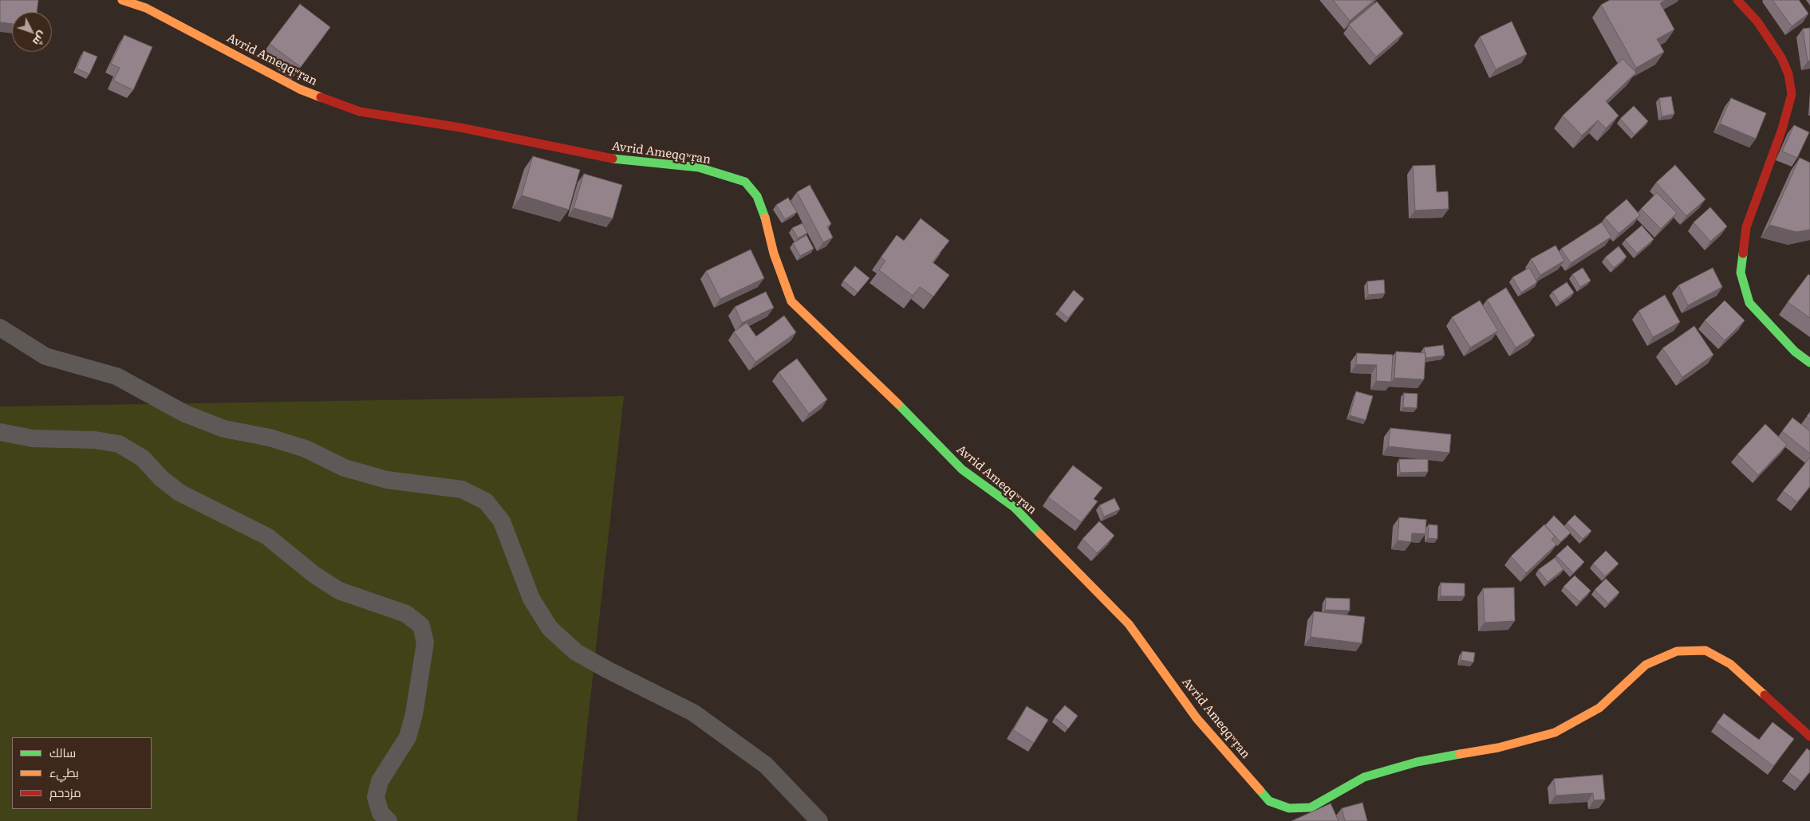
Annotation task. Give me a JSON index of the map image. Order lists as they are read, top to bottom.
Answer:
{
  "streets": {
    "street": ["Avrid Ameqqʷṛan"]
  },
  "legend": ["سالك", "بطيء", "مزدحم"],
  "north": "bottom right"
}
